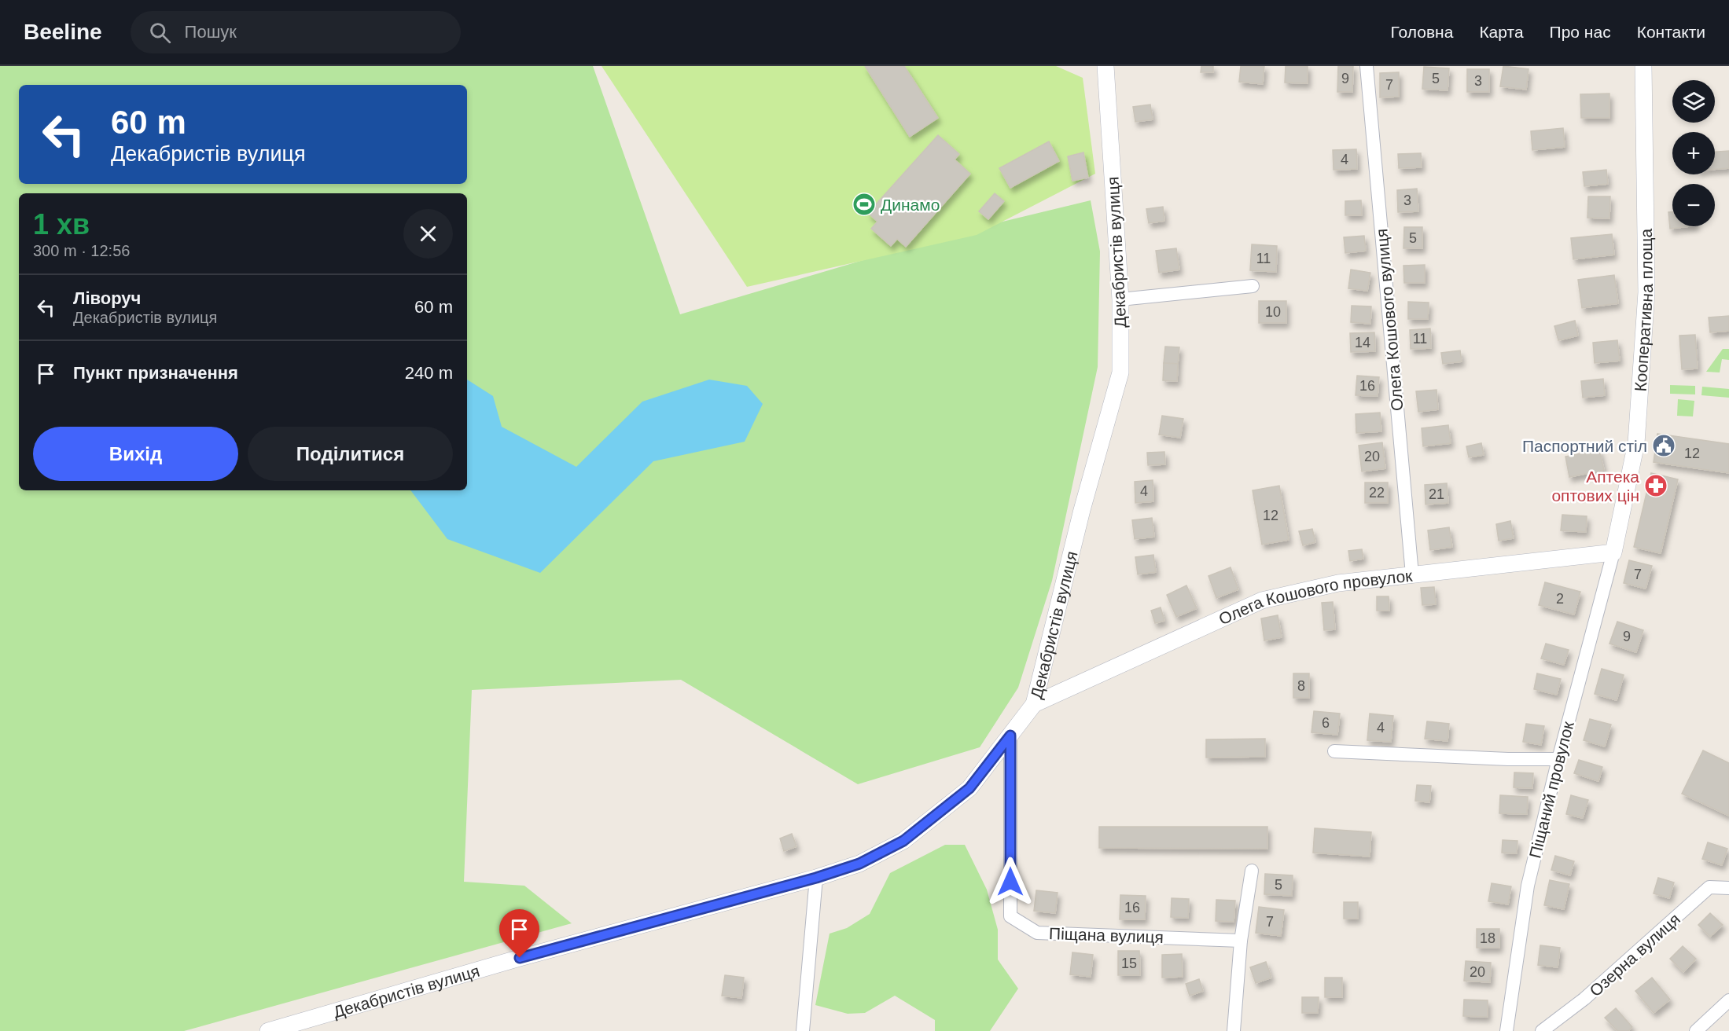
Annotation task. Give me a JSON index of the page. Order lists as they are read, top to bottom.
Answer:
{
  "streets": {
    "street": [
      "Декабристів вулиця",
      "Кооперативна площа",
      "Олега Кошового вулиця",
      "Олега Кошового провулок",
      "Піщаний провулок",
      "Піщана вулиця",
      "Озерна вулиця"
    ]
  },
  "crossings": [
    ["Декабристів вулиця", "Олега Кошового провулок"],
    ["Декабристів вулиця", "Піщана вулиця"],
    ["Кооперативна площа", "Олега Кошового провулок"],
    ["Кооперативна площа", "Піщаний провулок"],
    ["Олега Кошового вулиця", "Олега Кошового провулок"],
    ["Олега Кошового провулок", "Піщаний провулок"]
  ],
  "places": {
    "sports": ["Динамо"],
    "public building": ["Паспортний стіл"],
    "pharmacy": ["Аптека оптових цін"]
  },
  "house_numbers": [
    "9",
    "5",
    "3",
    "7",
    "4",
    "3",
    "5",
    "11",
    "10",
    "11",
    "14",
    "16",
    "12",
    "20",
    "4",
    "22",
    "21",
    "12",
    "7",
    "2",
    "9",
    "8",
    "6",
    "4",
    "5",
    "16",
    "7",
    "18",
    "15",
    "20"
  ],
  "page": {
    "header": "Beeline",
    "search": "Пошук",
    "nav": [
      "Головна",
      "Карта",
      "Про нас",
      "Контакти"
    ],
    "map_buttons": ["+", "−"],
    "turn": ["60 m", "Декабристів вулиця"],
    "heading": ["1 хв", "300 m · 12:56"],
    "list": [
      {
        "name": "Ліворуч",
        "note": "Декабристів вулиця",
        "value": "60 m"
      },
      {
        "name": "Пункт призначення",
        "value": "240 m"
      }
    ],
    "buttons": ["Вихід", "Поділитися"]
  }
}
